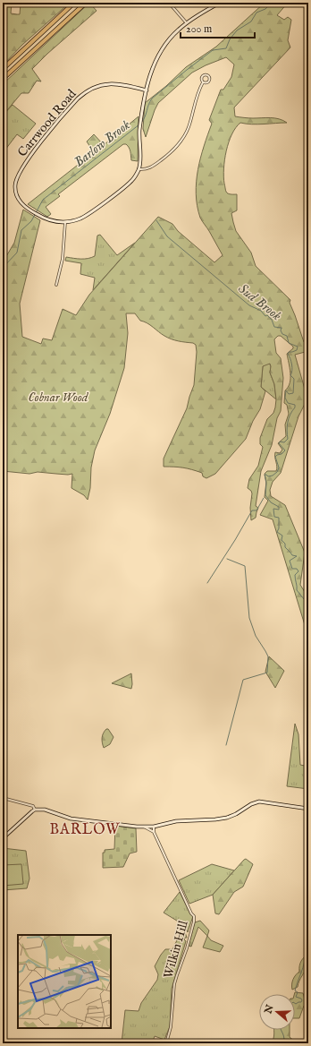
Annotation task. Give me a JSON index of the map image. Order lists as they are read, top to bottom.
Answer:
{
  "streets": {
    "street": ["Carrwood Road", "Wilkin Hill"]
  },
  "districts": ["BARLOW"],
  "water": ["Barlow Brook", "Sud Brook"],
  "parks": ["Cobnar Wood"],
  "scale_bar": "200 m",
  "north": "left"
}
